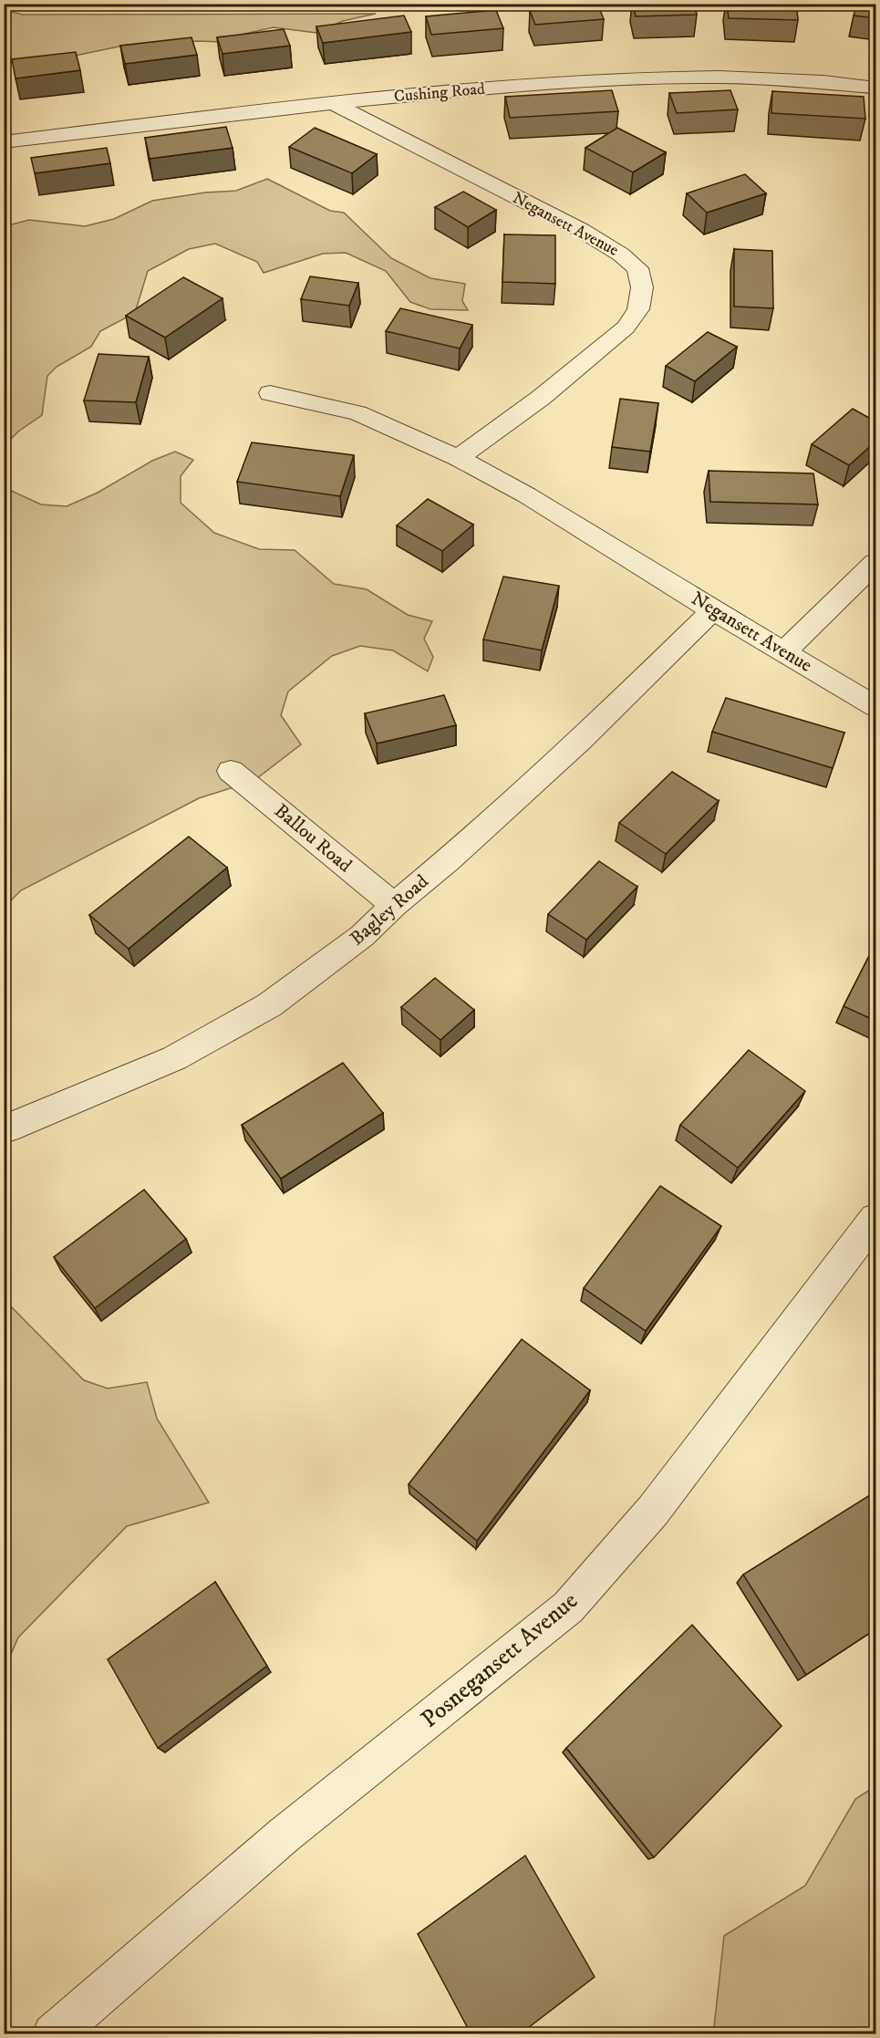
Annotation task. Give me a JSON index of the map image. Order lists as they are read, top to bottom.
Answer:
{
  "streets": {
    "street": [
      "Cushing Road",
      "Negansett Avenue",
      "Ballou Road",
      "Bagley Road",
      "Posnegansett Avenue"
    ]
  },
  "crossings": [
    ["Cushing Road", "Negansett Avenue"],
    ["Negansett Avenue", "Bagley Road"],
    ["Ballou Road", "Bagley Road"]
  ]
}
